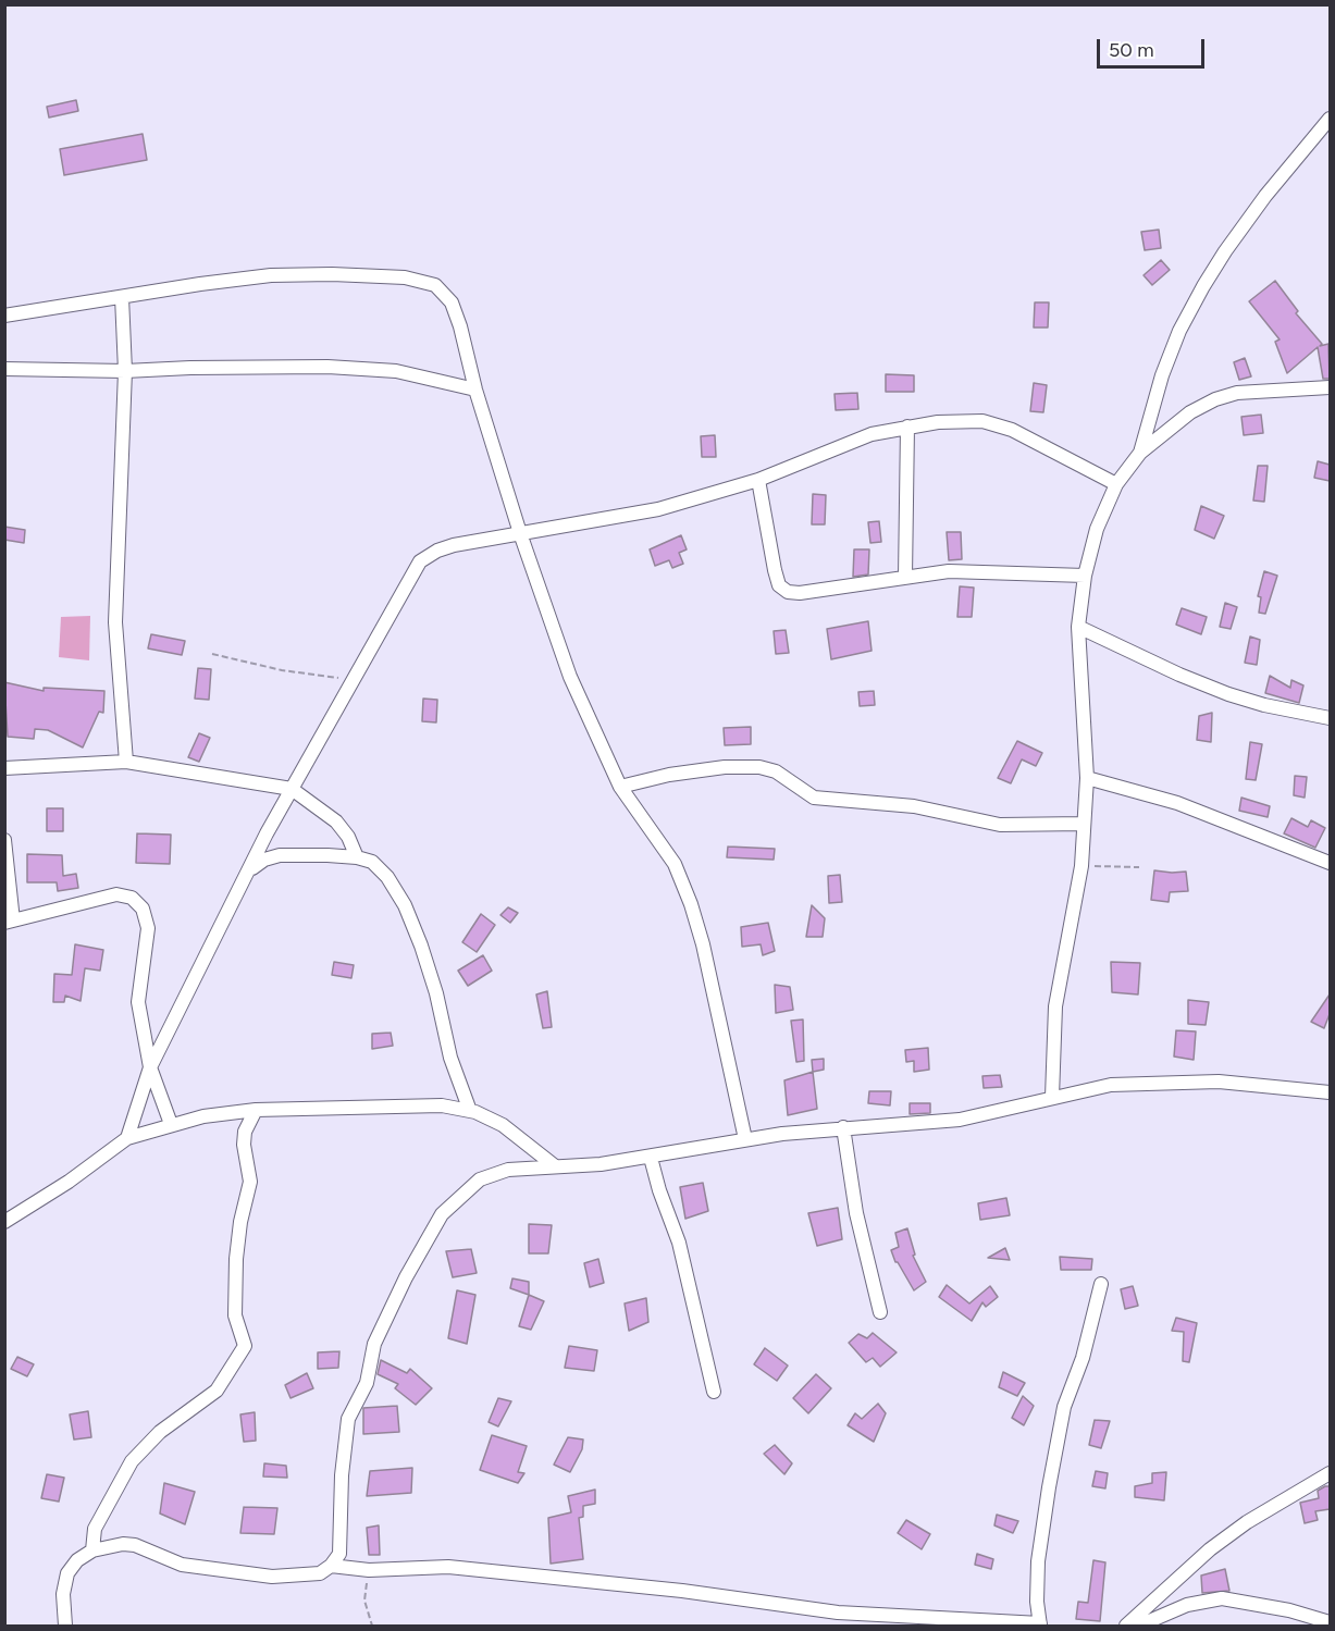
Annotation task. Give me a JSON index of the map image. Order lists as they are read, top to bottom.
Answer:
{
  "scale_bar": "50 m"
}
